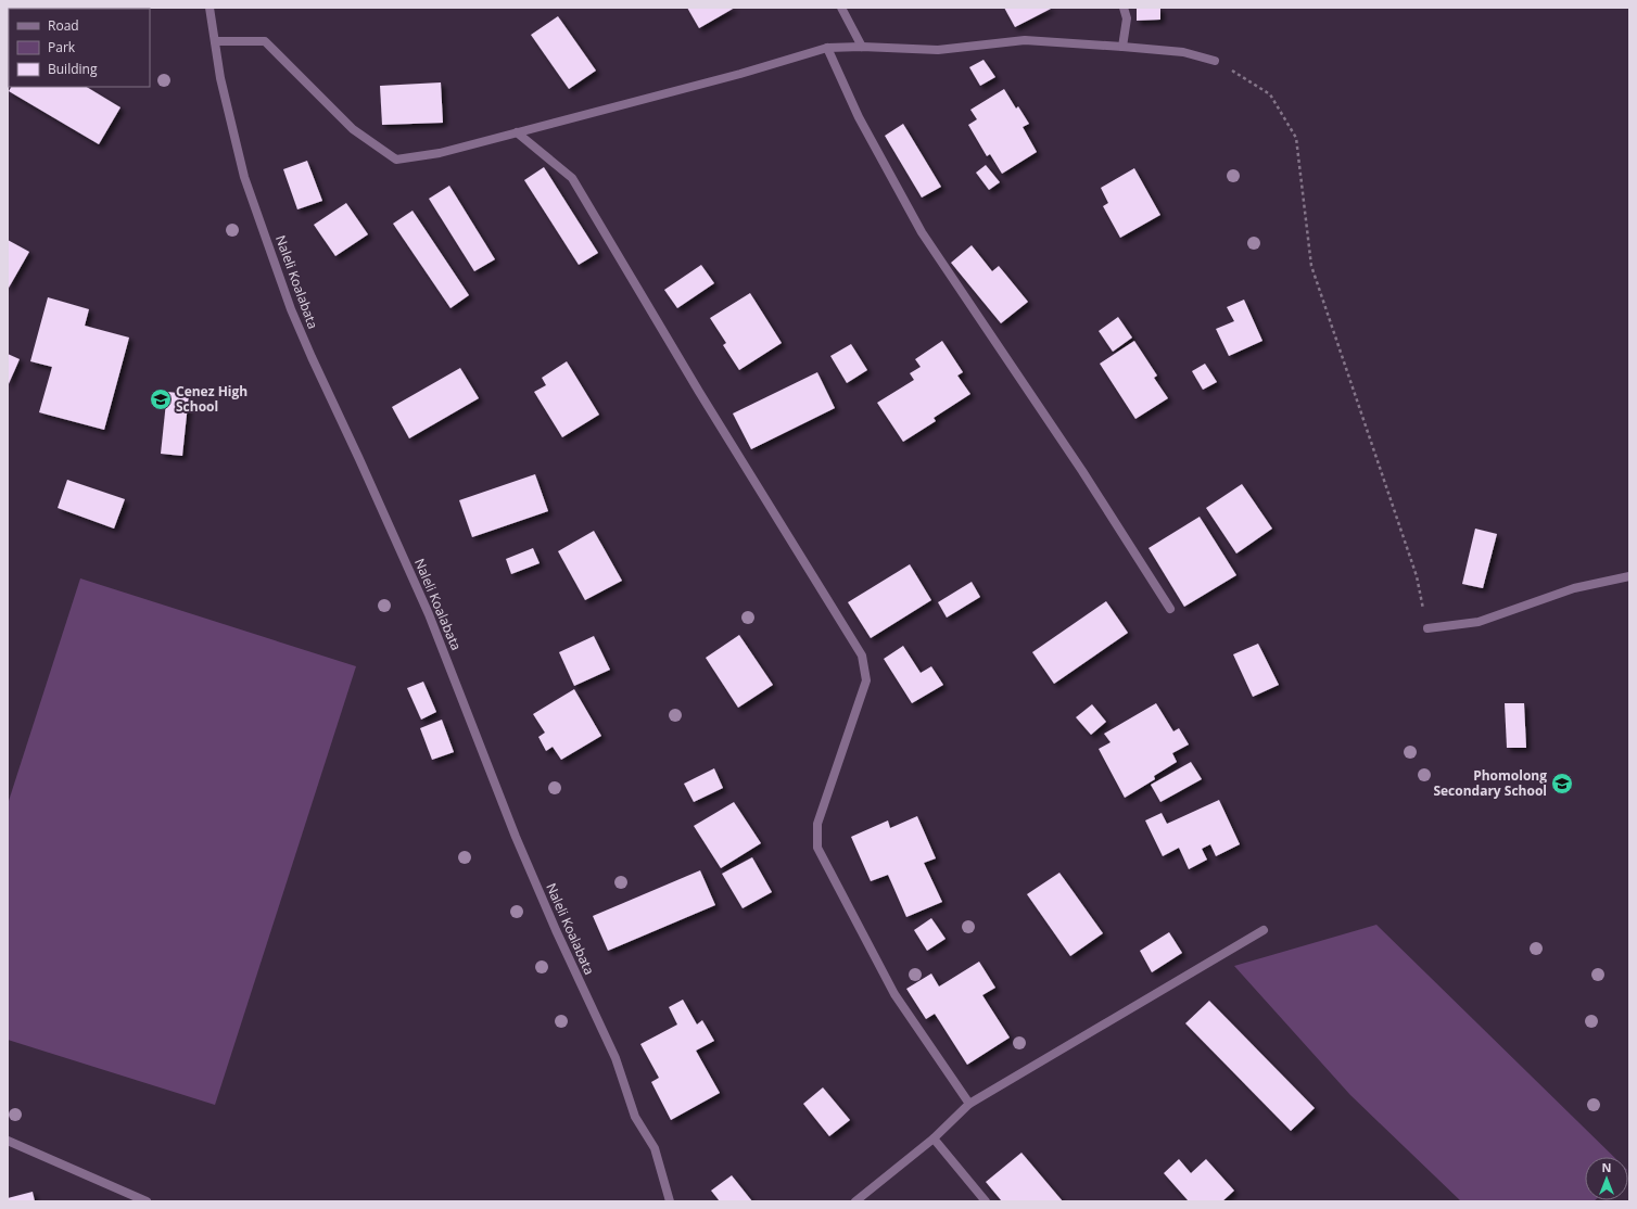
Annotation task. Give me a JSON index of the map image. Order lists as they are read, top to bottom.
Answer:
{
  "streets": {
    "street": ["Naleli Koalabata"]
  },
  "places": {
    "school or university": ["Cenez High School", "Phomolong Secondary School"]
  },
  "legend": ["Road", "Park", "Building"],
  "north": "top"
}
